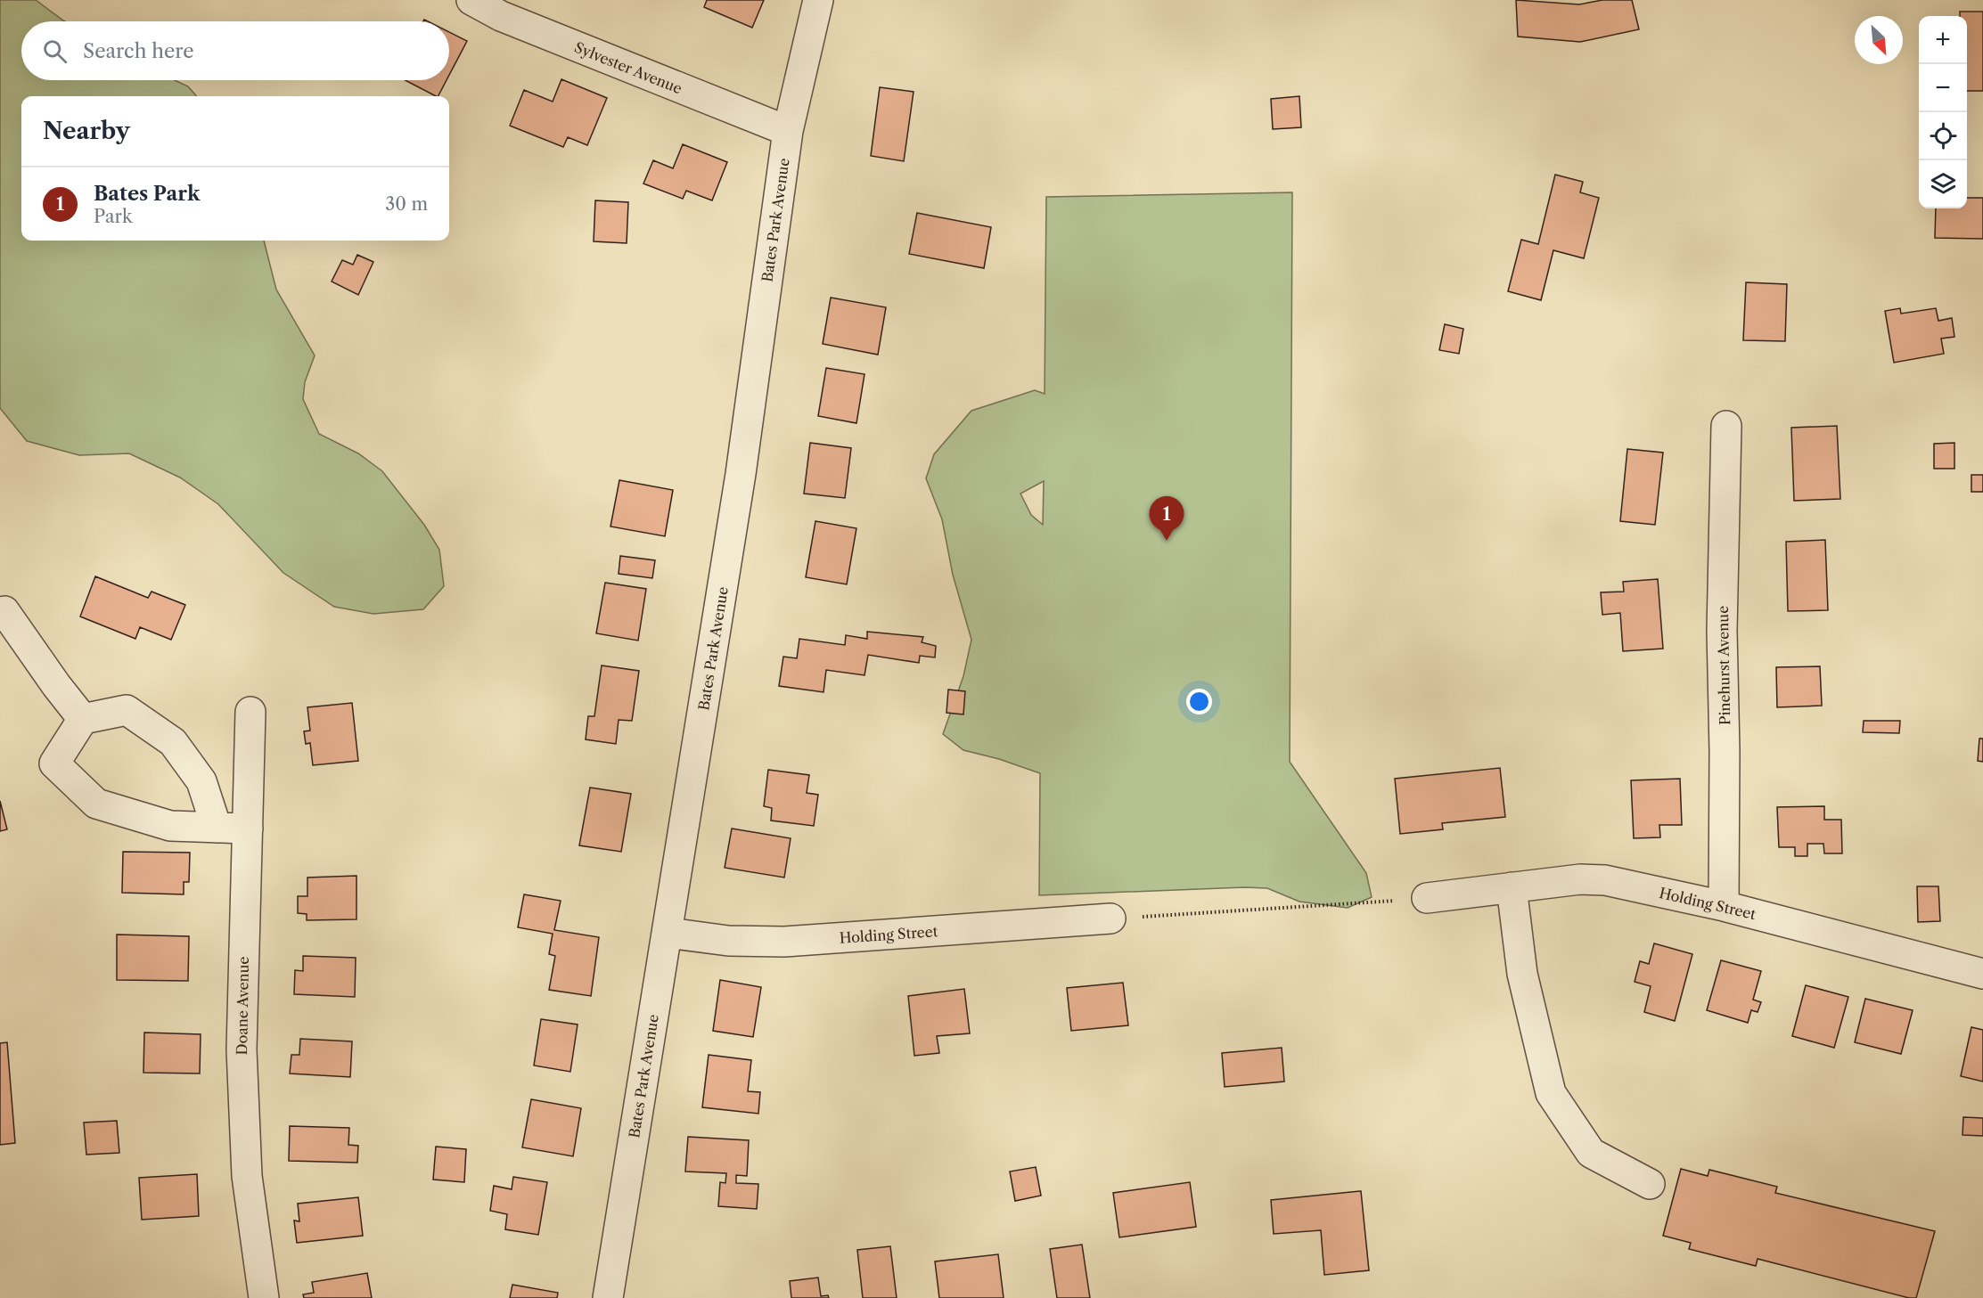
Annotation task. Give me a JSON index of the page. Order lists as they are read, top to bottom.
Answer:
{
  "streets": {
    "street": [
      "Sylvester Avenue",
      "Bates Park Avenue",
      "Pinehurst Avenue",
      "Holding Street",
      "Doane Avenue"
    ]
  },
  "crossings": [
    ["Sylvester Avenue", "Bates Park Avenue"],
    ["Bates Park Avenue", "Holding Street"],
    ["Pinehurst Avenue", "Holding Street"]
  ],
  "north": "bottom right",
  "page": {
    "map_buttons": ["+", "−"],
    "search": "Search here",
    "heading": "Nearby",
    "list": [
      {
        "mark": "1",
        "name": "Bates Park",
        "note": "Park",
        "value": "30 m"
      }
    ],
    "pins": "1"
  }
}
